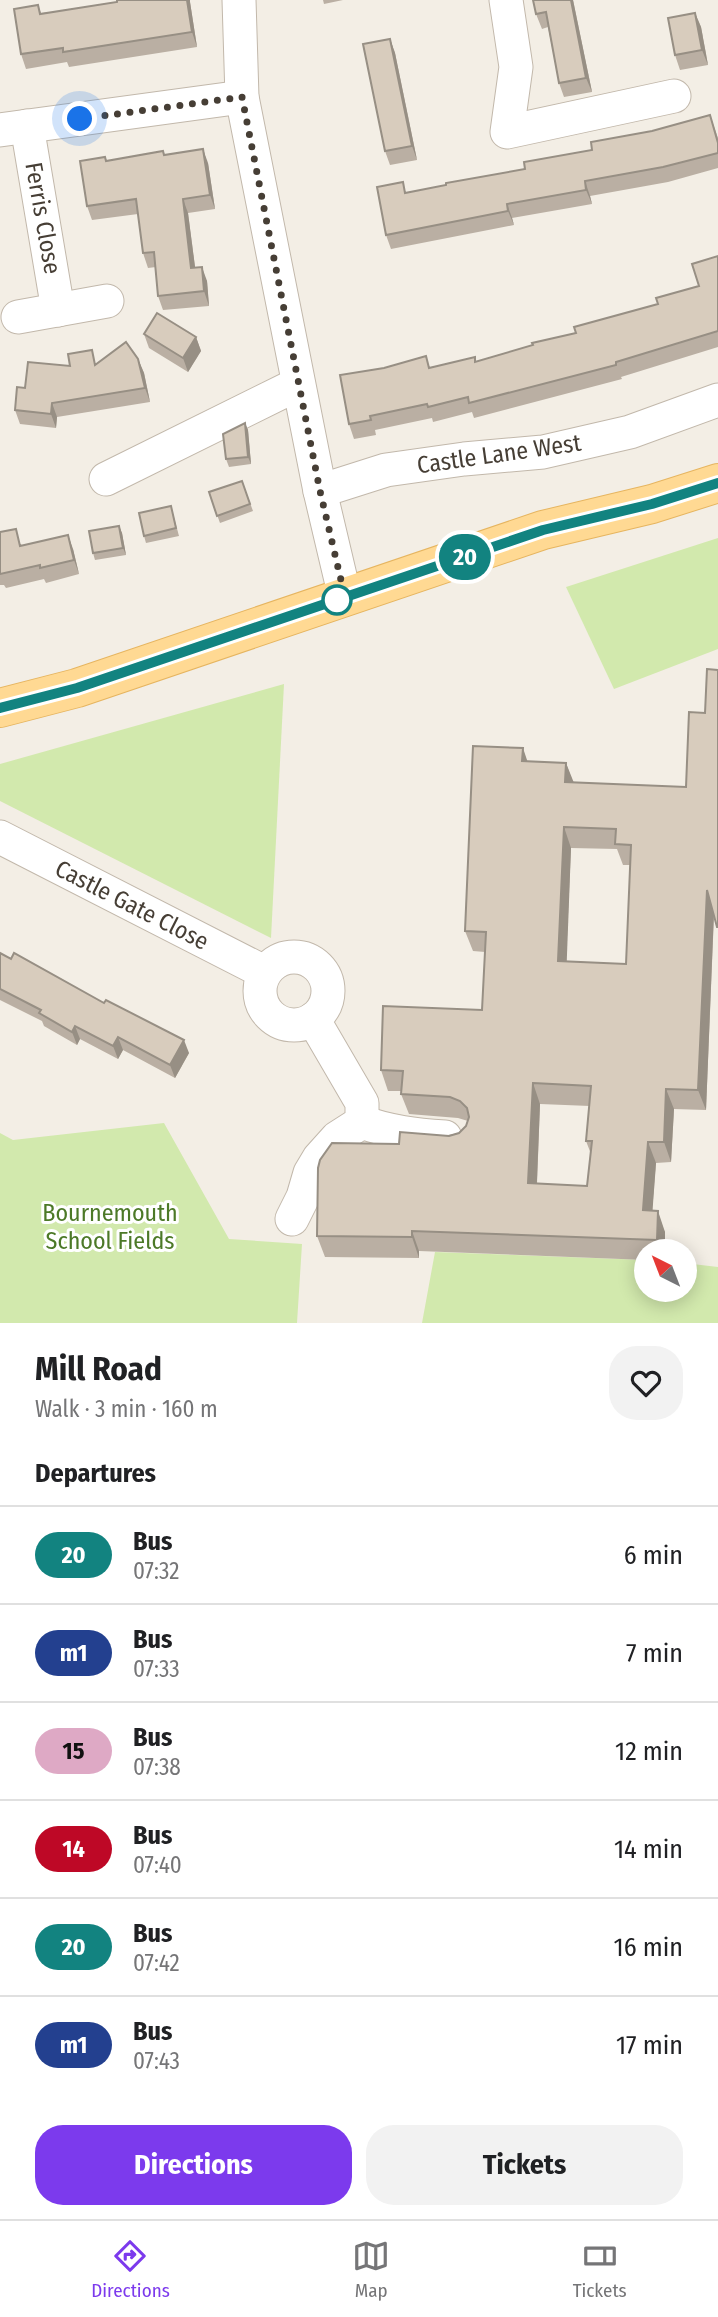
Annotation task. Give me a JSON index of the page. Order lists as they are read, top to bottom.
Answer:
{
  "streets": {
    "street": ["Ferris Close", "Castle Lane West", "Castle Gate Close"]
  },
  "parks": ["Bournemouth School Fields"],
  "lines": ["bus line 20"],
  "north": "top left",
  "page": {
    "on_map": "20",
    "heading": [
      ["Mill Road", "Walk · 3 min · 160 m"],
      "Departures"
    ],
    "list": [
      {
        "mark": "20",
        "name": "Bus",
        "note": "07:32",
        "value": "6 min"
      },
      {
        "mark": "m1",
        "name": "Bus",
        "note": "07:33",
        "value": "7 min"
      },
      {
        "mark": "15",
        "name": "Bus",
        "note": "07:38",
        "value": "12 min"
      },
      {
        "mark": "14",
        "name": "Bus",
        "note": "07:40",
        "value": "14 min"
      },
      {
        "mark": "20",
        "name": "Bus",
        "note": "07:42",
        "value": "16 min"
      },
      {
        "mark": "m1",
        "name": "Bus",
        "note": "07:43",
        "value": "17 min"
      }
    ],
    "buttons": ["Directions", "Tickets"],
    "tabs": ["Directions", "Map", "Tickets"]
  }
}
